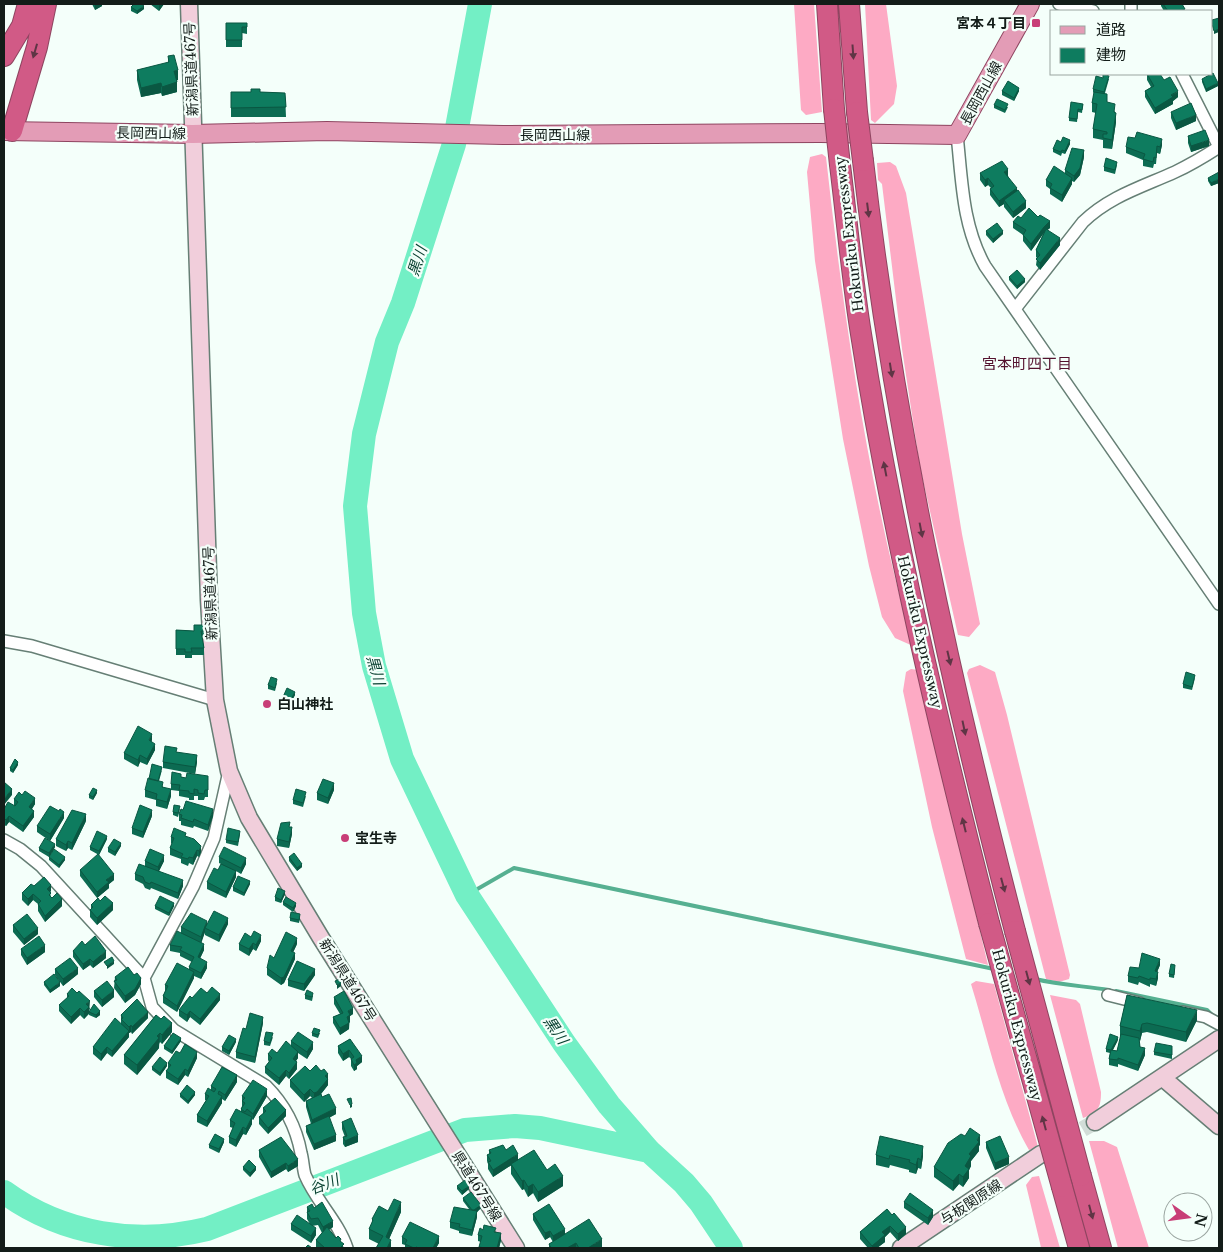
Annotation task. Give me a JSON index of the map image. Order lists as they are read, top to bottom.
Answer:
{
  "streets": {
    "highway": ["Hokuriku Expressway"],
    "main road": [
      "新潟県道467号",
      "長岡西山線",
      "県道467号線",
      "与板関原線"
    ]
  },
  "crossings": [
    ["新潟県道467号", "長岡西山線"],
    ["新潟県道467号", "県道467号線"]
  ],
  "districts": ["宮本町四丁目"],
  "water": ["黒川", "谷川"],
  "places": {
    "transit": ["宮本４丁目"],
    "other": ["白山神社", "宝生寺"]
  },
  "legend": ["道路", "建物"],
  "north": "right"
}
